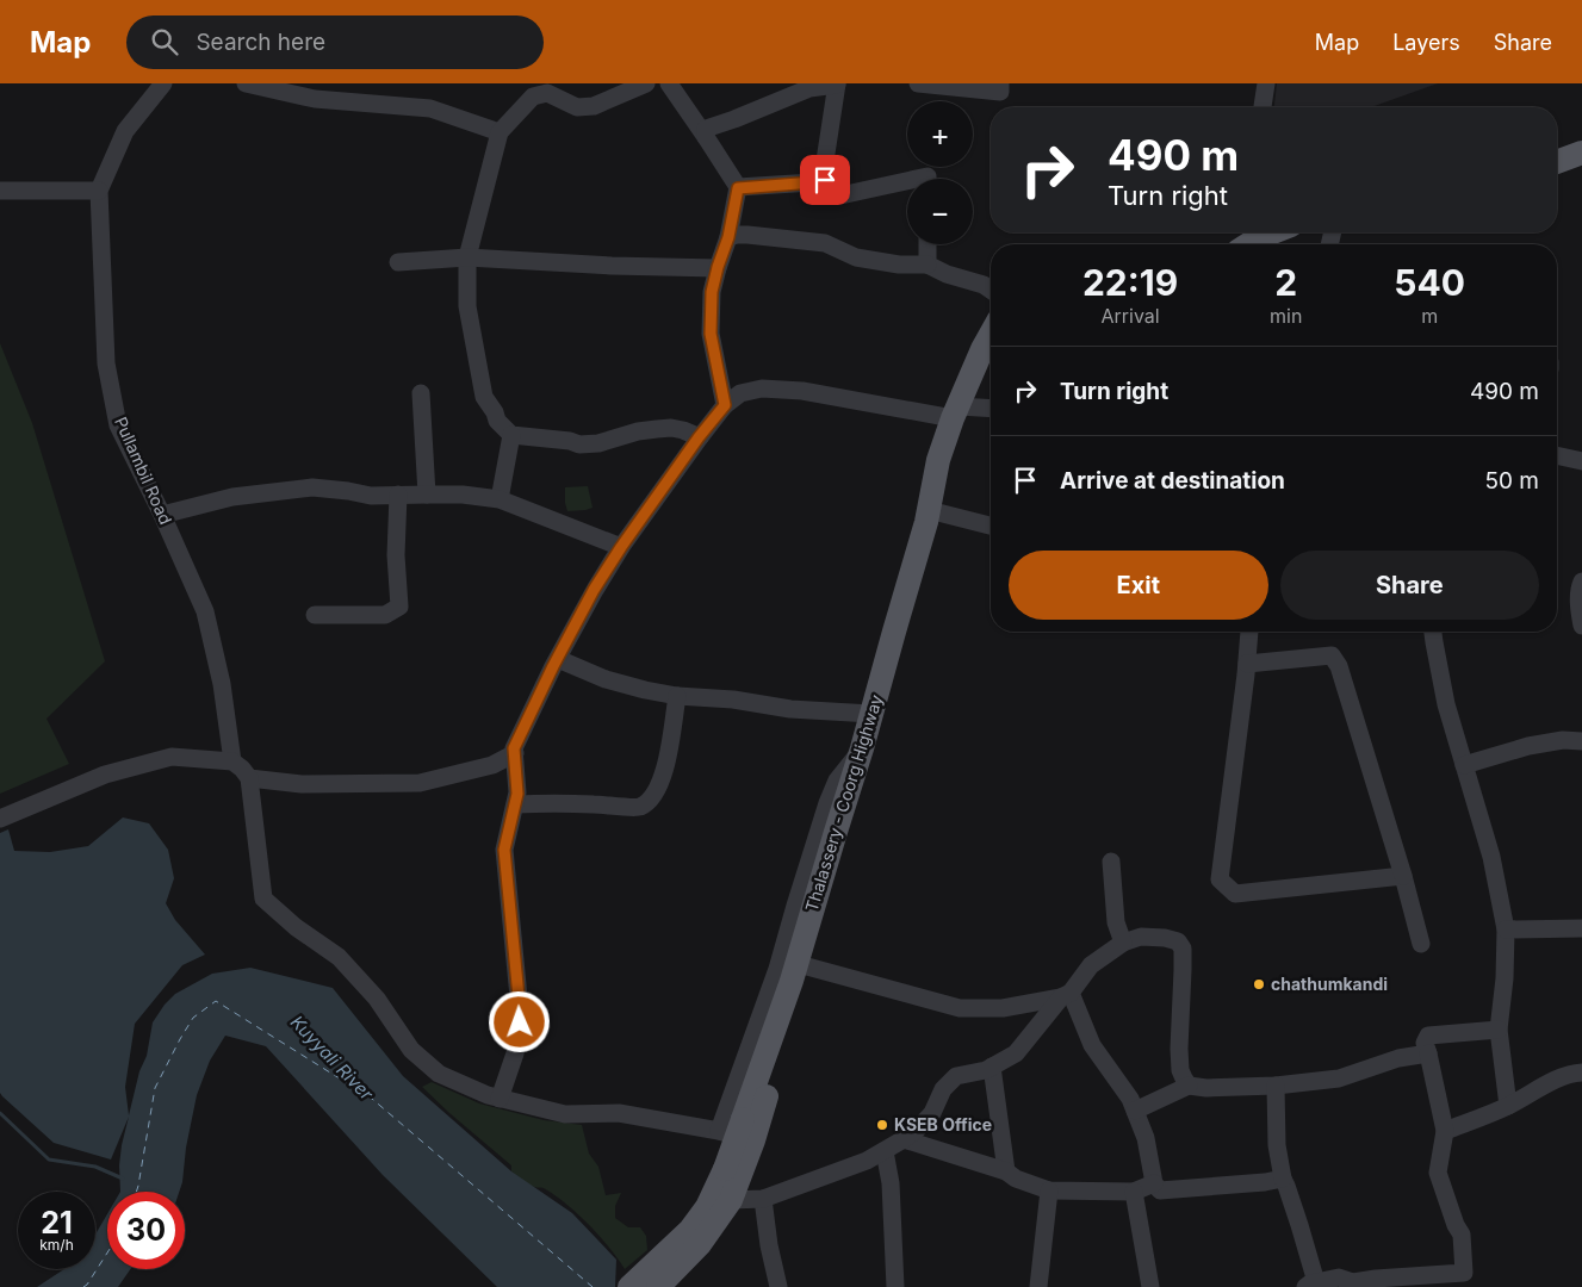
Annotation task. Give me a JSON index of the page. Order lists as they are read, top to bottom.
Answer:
{
  "streets": {
    "main road": ["Thalassery - Coorg Highway"],
    "street": ["Pullambil Road"]
  },
  "water": ["Kuyyali River"],
  "places": ["chathumkandi", "KSEB Office"],
  "page": {
    "header": "Map",
    "search": "Search here",
    "nav": ["Map", "Layers", "Share"],
    "map_buttons": ["+", "−"],
    "turn": ["490 m", "Turn right"],
    "eta": [
      "22:19",
      "Arrival",
      "2",
      "min",
      "540",
      "m"
    ],
    "list": [
      {
        "name": "Turn right",
        "value": "490 m"
      },
      {
        "name": "Arrive at destination",
        "value": "50 m"
      }
    ],
    "buttons": ["Exit", "Share"],
    "speed": "21 km/h",
    "limit": "30"
  }
}
